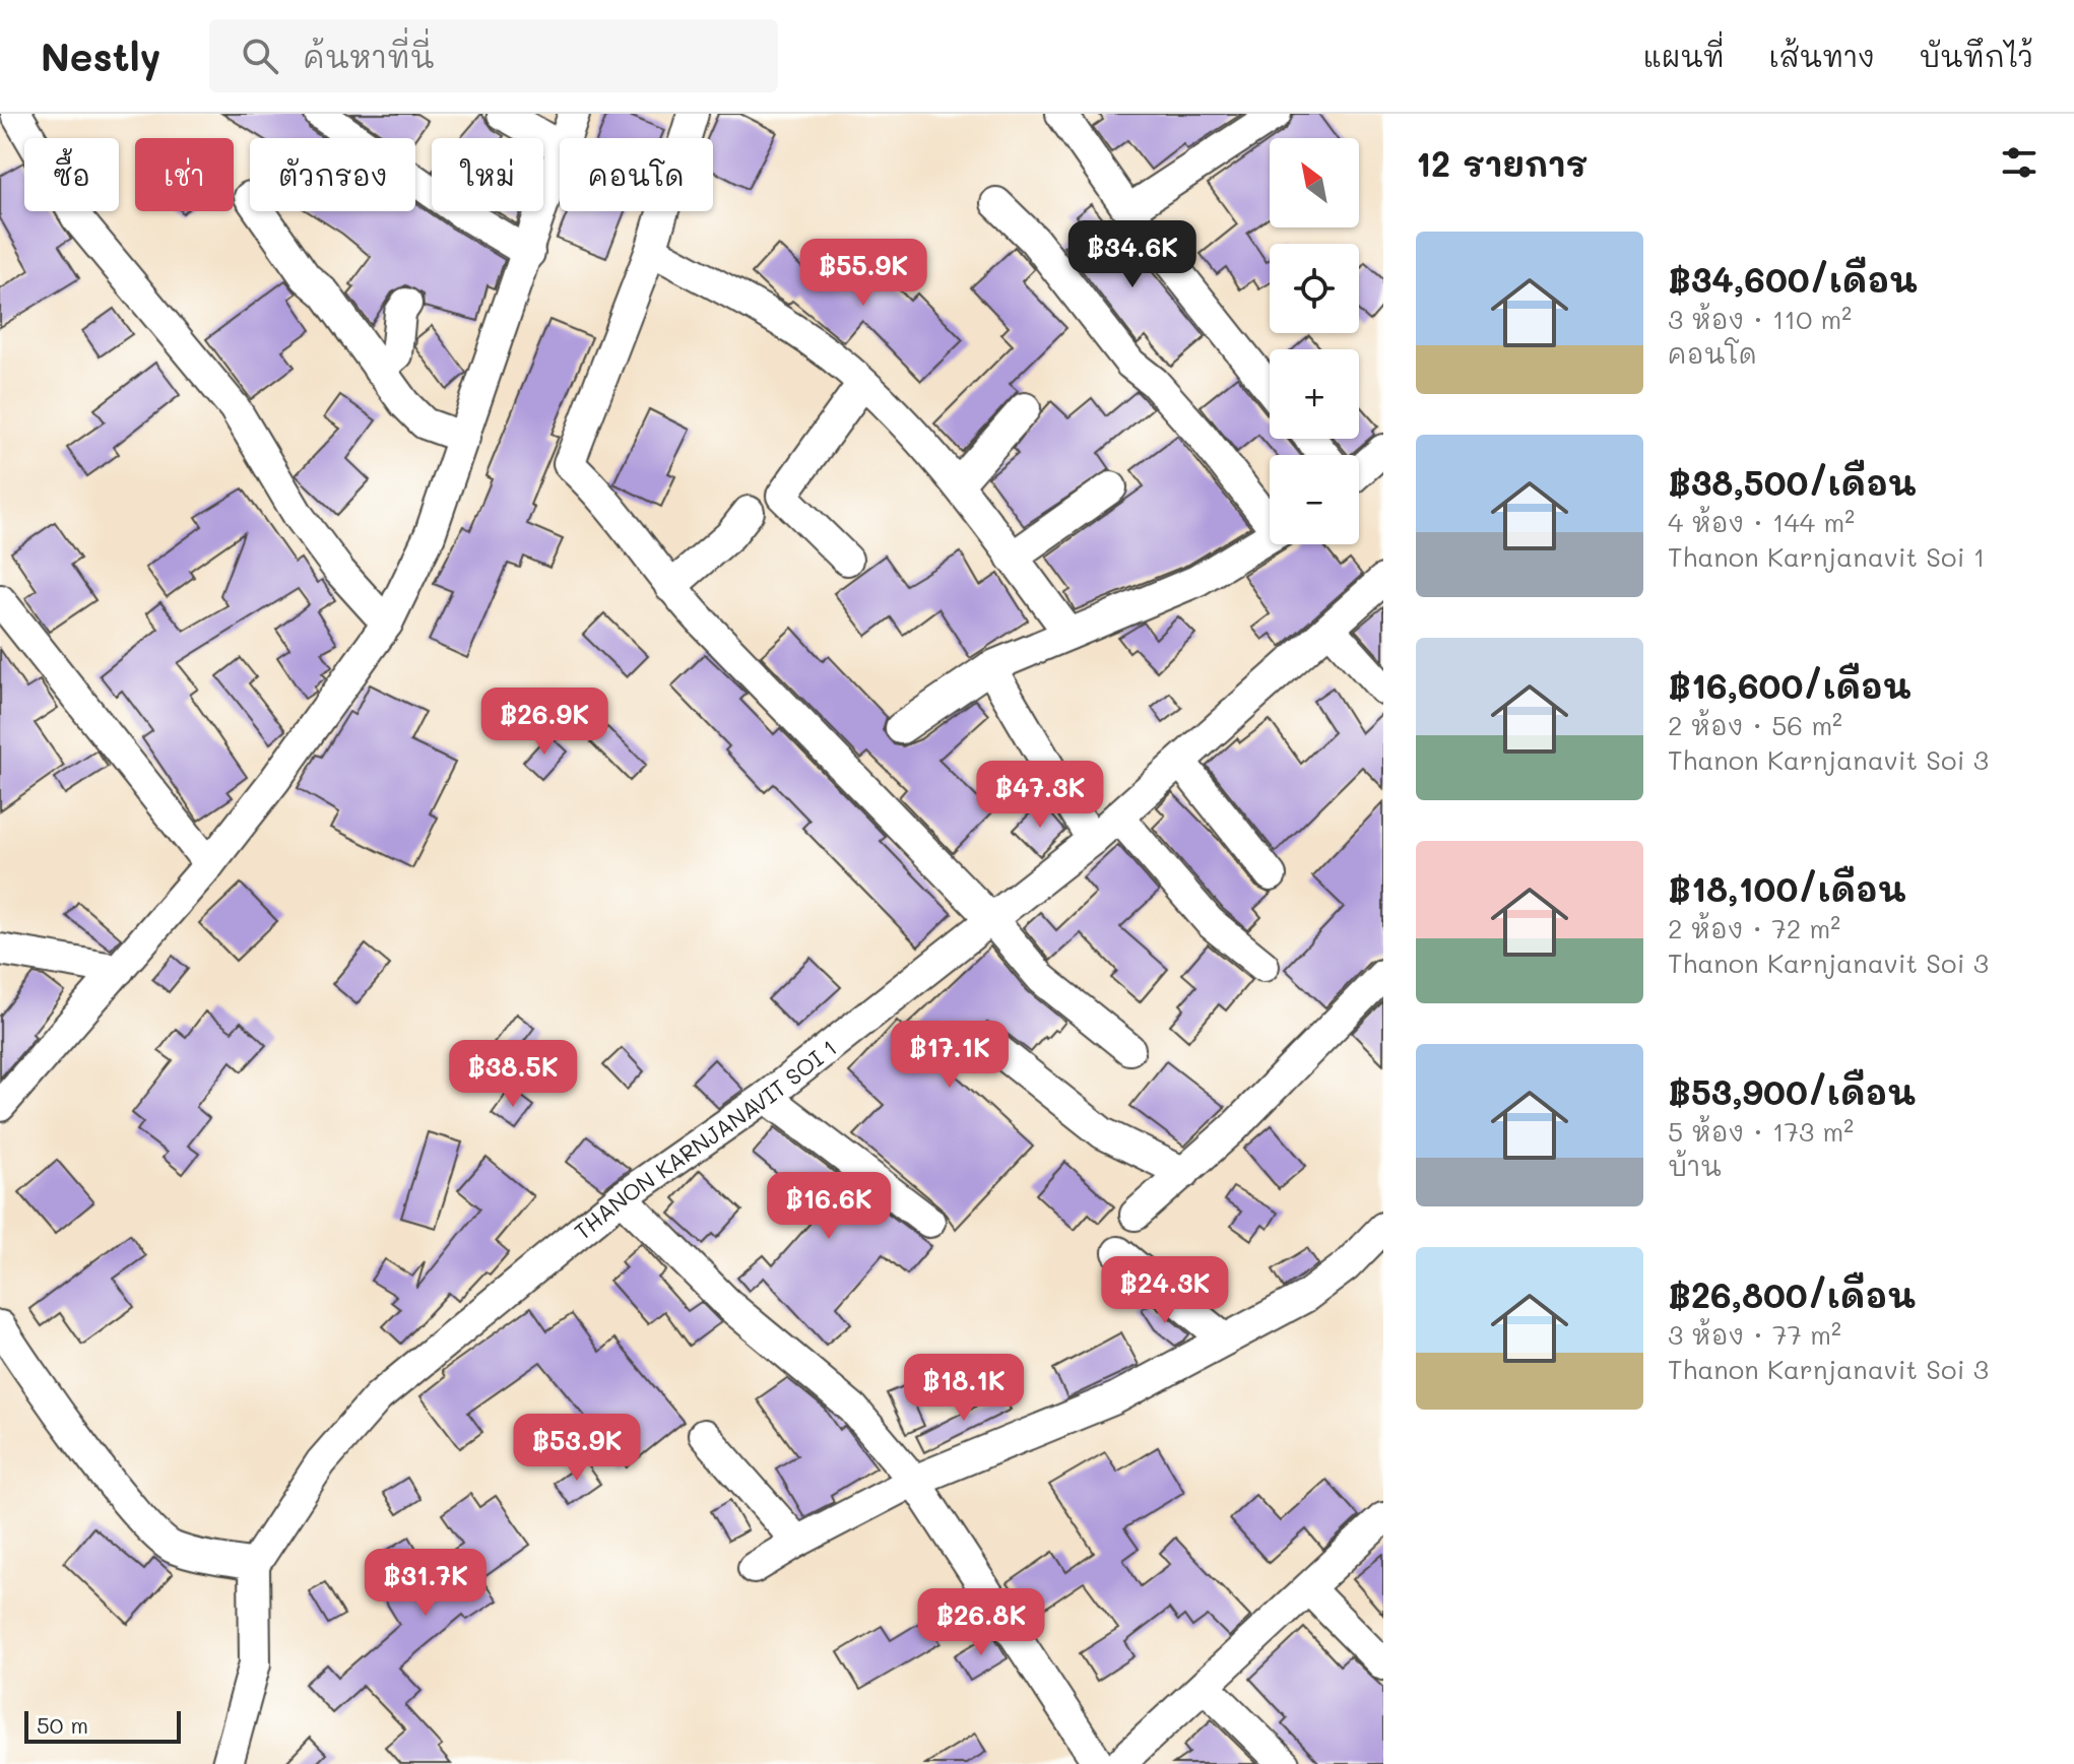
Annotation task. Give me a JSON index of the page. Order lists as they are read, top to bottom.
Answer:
{
  "streets": {
    "street": ["THANON KARNJANAVIT SOI 1"]
  },
  "scale_bar": "50 m",
  "north": "top left",
  "page": {
    "header": "Nestly",
    "search": "ค้นหาที่นี่",
    "nav": ["แผนที่", "เส้นทาง", "บันทึกไว้"],
    "heading": "12 รายการ",
    "map_buttons": ["+", "−"],
    "chip": [
      "ซื้อ",
      "เช่า",
      "ตัวกรอง",
      "ใหม่",
      "คอนโด"
    ],
    "list": [
      {
        "name": "฿34,600/เดือน",
        "note": "3 ห้อง · 110 m² · คอนโด"
      },
      {
        "name": "฿38,500/เดือน",
        "note": "4 ห้อง · 144 m² · Thanon Karnjanavit Soi 1"
      },
      {
        "name": "฿16,600/เดือน",
        "note": "2 ห้อง · 56 m² · Thanon Karnjanavit Soi 3"
      },
      {
        "name": "฿18,100/เดือน",
        "note": "2 ห้อง · 72 m² · Thanon Karnjanavit Soi 3"
      },
      {
        "name": "฿53,900/เดือน",
        "note": "5 ห้อง · 173 m² · บ้าน"
      },
      {
        "name": "฿26,800/เดือน",
        "note": "3 ห้อง · 77 m² · Thanon Karnjanavit Soi 3"
      }
    ],
    "price": [
      "฿34.6K",
      "฿55.9K",
      "฿26.9K",
      "฿47.3K",
      "฿17.1K",
      "฿38.5K",
      "฿16.6K",
      "฿24.3K",
      "฿18.1K",
      "฿53.9K",
      "฿31.7K",
      "฿26.8K"
    ],
    "scale": "50 m"
  }
}
